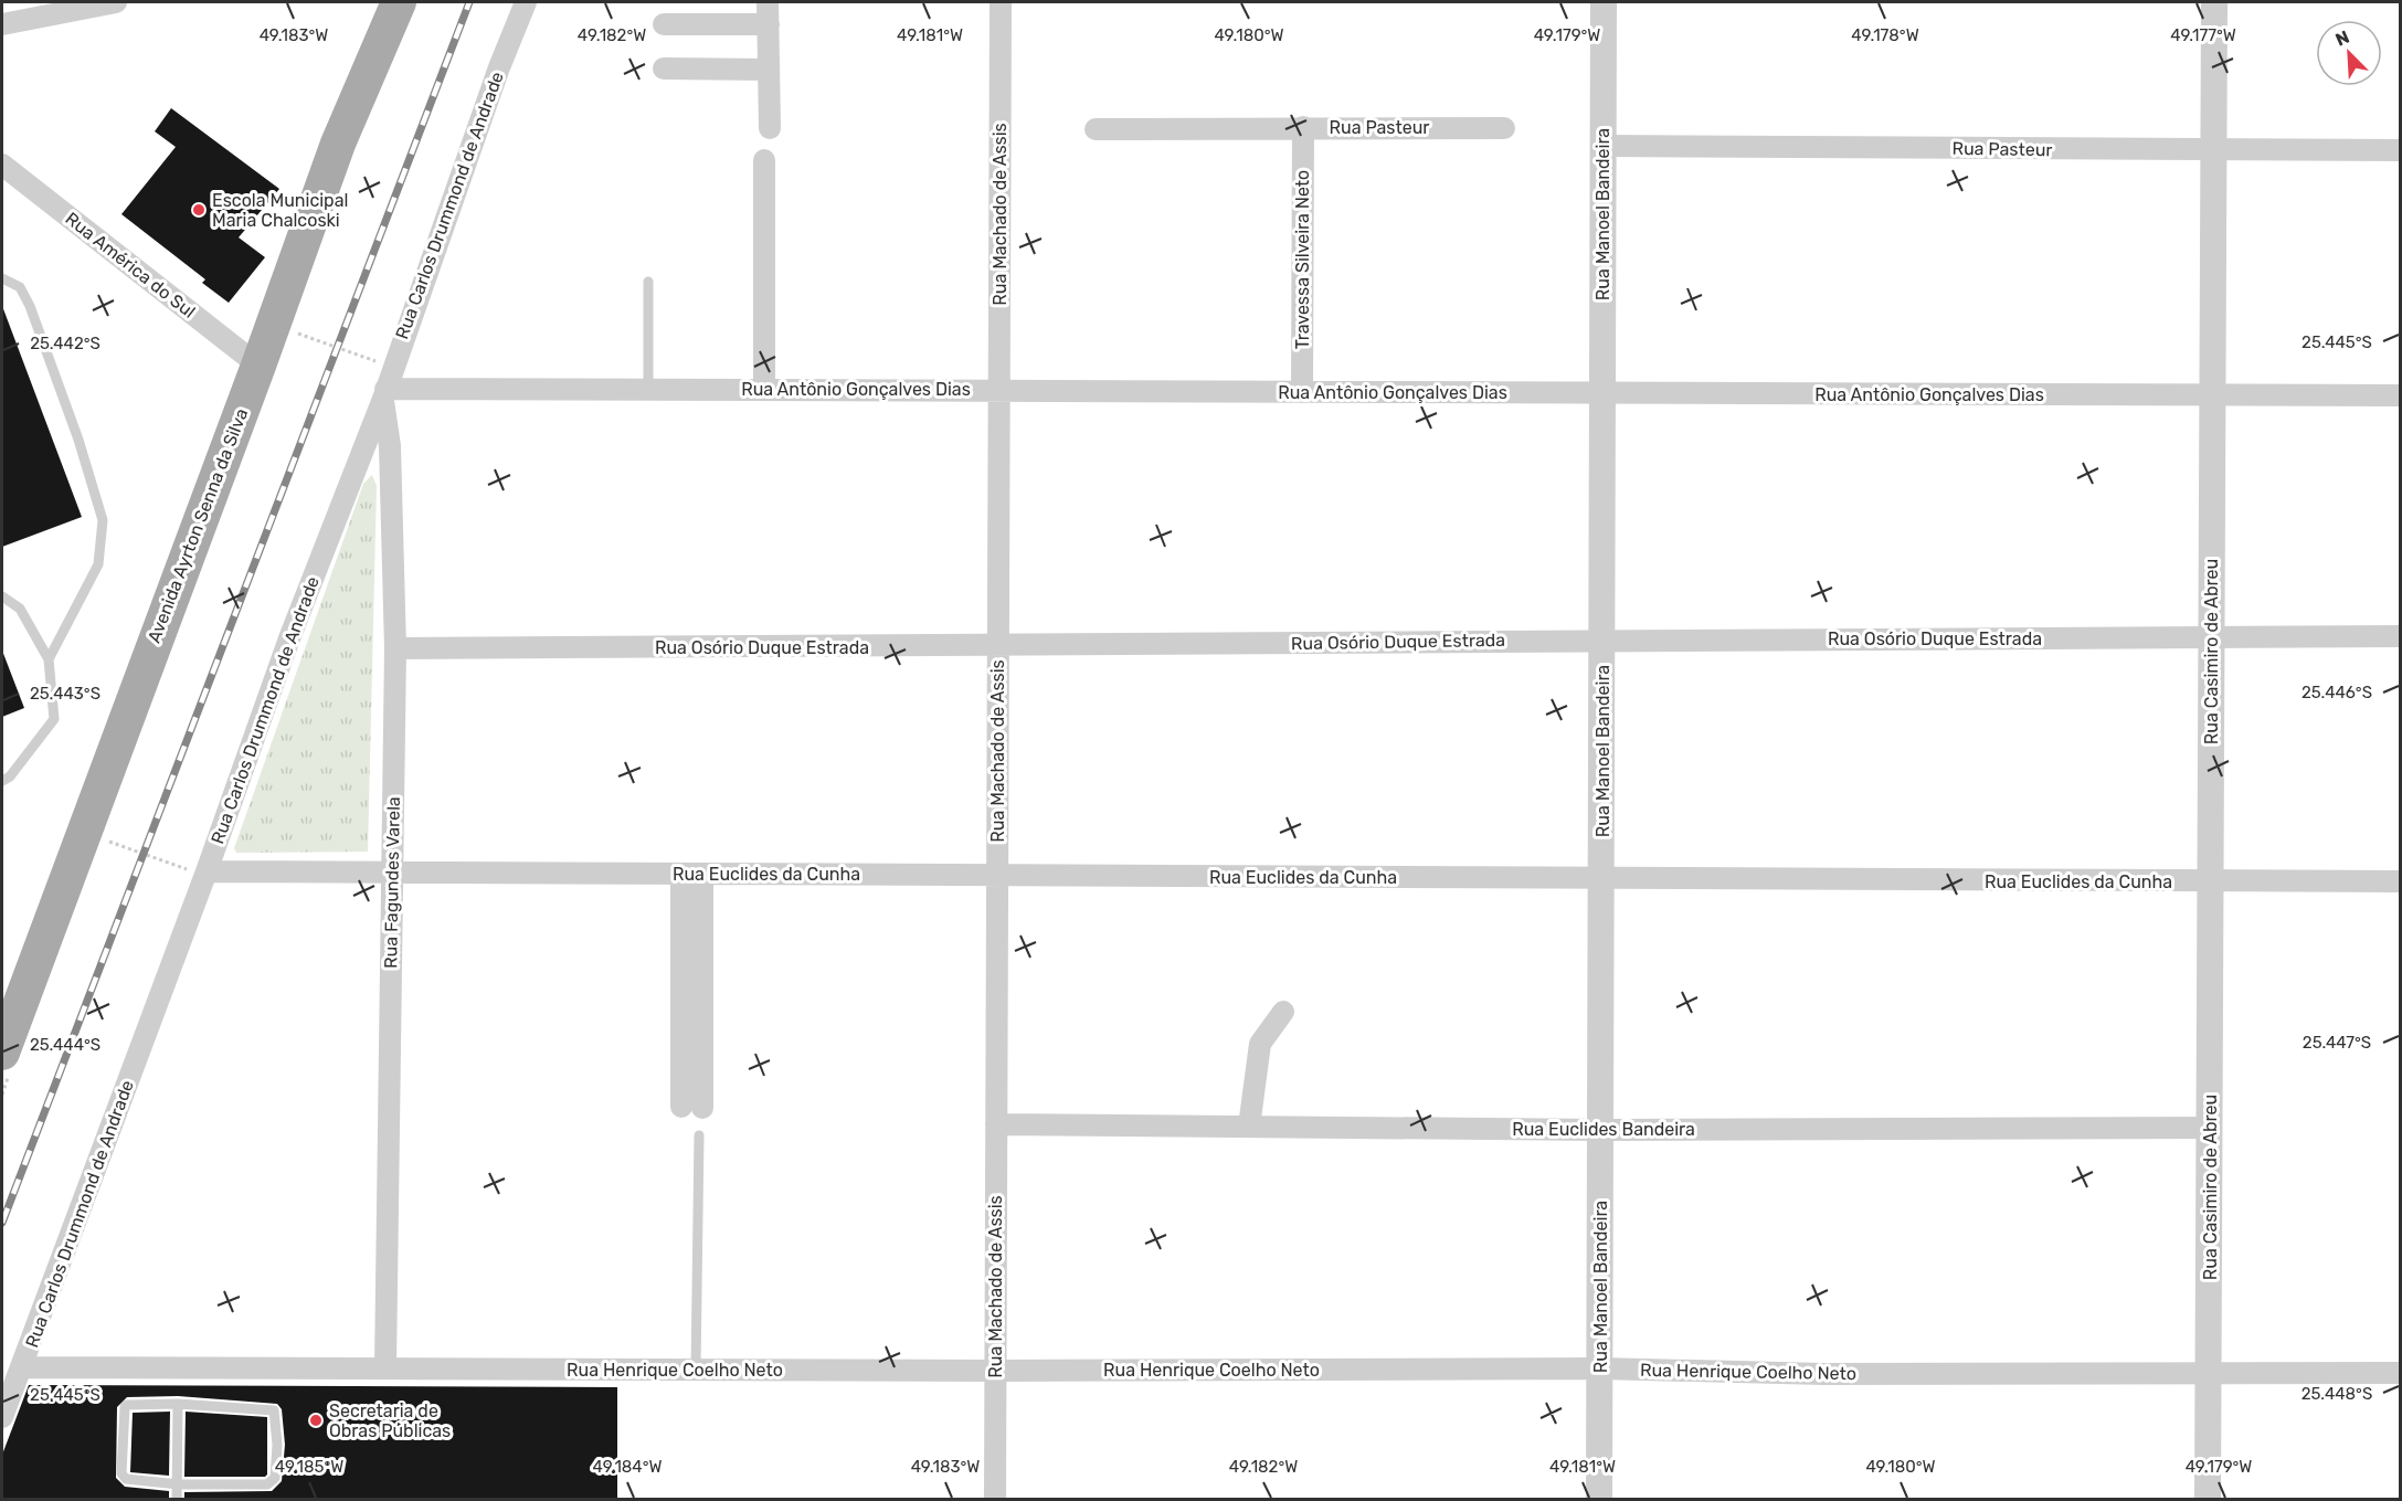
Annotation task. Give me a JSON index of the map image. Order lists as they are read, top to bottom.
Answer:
{
  "streets": {
    "main road": ["Avenida Ayrton Senna da Silva"],
    "street": [
      "Rua Pasteur",
      "Rua Carlos Drummond de Andrade",
      "Rua Machado de Assis",
      "Rua Manoel Bandeira",
      "Travessa Silveira Neto",
      "Rua América do Sul",
      "Rua Antônio Gonçalves Dias",
      "Rua Osório Duque Estrada",
      "Rua Casimiro de Abreu",
      "Rua Euclides da Cunha",
      "Rua Fagundes Varela",
      "Rua Euclides Bandeira",
      "Rua Henrique Coelho Neto"
    ]
  },
  "crossings": [
    ["Rua Pasteur", "Rua Manoel Bandeira"],
    ["Rua Pasteur", "Travessa Silveira Neto"],
    ["Rua Pasteur", "Rua Casimiro de Abreu"],
    ["Rua Carlos Drummond de Andrade", "Rua Antônio Gonçalves Dias"],
    ["Rua Carlos Drummond de Andrade", "Rua Euclides da Cunha"],
    ["Rua Carlos Drummond de Andrade", "Rua Fagundes Varela"],
    ["Rua Carlos Drummond de Andrade", "Rua Henrique Coelho Neto"],
    ["Rua Machado de Assis", "Rua Antônio Gonçalves Dias"],
    ["Rua Machado de Assis", "Rua Osório Duque Estrada"],
    ["Rua Machado de Assis", "Rua Euclides da Cunha"],
    ["Rua Machado de Assis", "Rua Euclides Bandeira"],
    ["Rua Machado de Assis", "Rua Henrique Coelho Neto"],
    ["Rua Manoel Bandeira", "Rua Antônio Gonçalves Dias"],
    ["Rua Manoel Bandeira", "Rua Osório Duque Estrada"],
    ["Rua Manoel Bandeira", "Rua Euclides da Cunha"],
    ["Rua Manoel Bandeira", "Rua Euclides Bandeira"],
    ["Rua Manoel Bandeira", "Rua Henrique Coelho Neto"],
    ["Travessa Silveira Neto", "Rua Antônio Gonçalves Dias"],
    ["Rua América do Sul", "Avenida Ayrton Senna da Silva"],
    ["Rua Antônio Gonçalves Dias", "Rua Casimiro de Abreu"],
    ["Rua Antônio Gonçalves Dias", "Rua Fagundes Varela"],
    ["Rua Osório Duque Estrada", "Rua Casimiro de Abreu"],
    ["Rua Osório Duque Estrada", "Rua Fagundes Varela"],
    ["Rua Casimiro de Abreu", "Rua Euclides da Cunha"],
    ["Rua Casimiro de Abreu", "Rua Euclides Bandeira"],
    ["Rua Casimiro de Abreu", "Rua Henrique Coelho Neto"],
    ["Rua Euclides da Cunha", "Rua Fagundes Varela"],
    ["Rua Fagundes Varela", "Rua Henrique Coelho Neto"]
  ],
  "places": ["Escola Municipal Maria Chalcoski", "Secretaria de Obras Públicas"],
  "north": "top left",
  "coordinates": [
    "49.183°W",
    "49.182°W",
    "49.181°W",
    "49.180°W",
    "49.179°W",
    "49.178°W",
    "49.177°W",
    "25.445°S",
    "25.442°S",
    "25.446°S",
    "25.443°S",
    "25.447°S",
    "25.444°S",
    "25.448°S",
    "49.185°W",
    "49.184°W"
  ]
}
